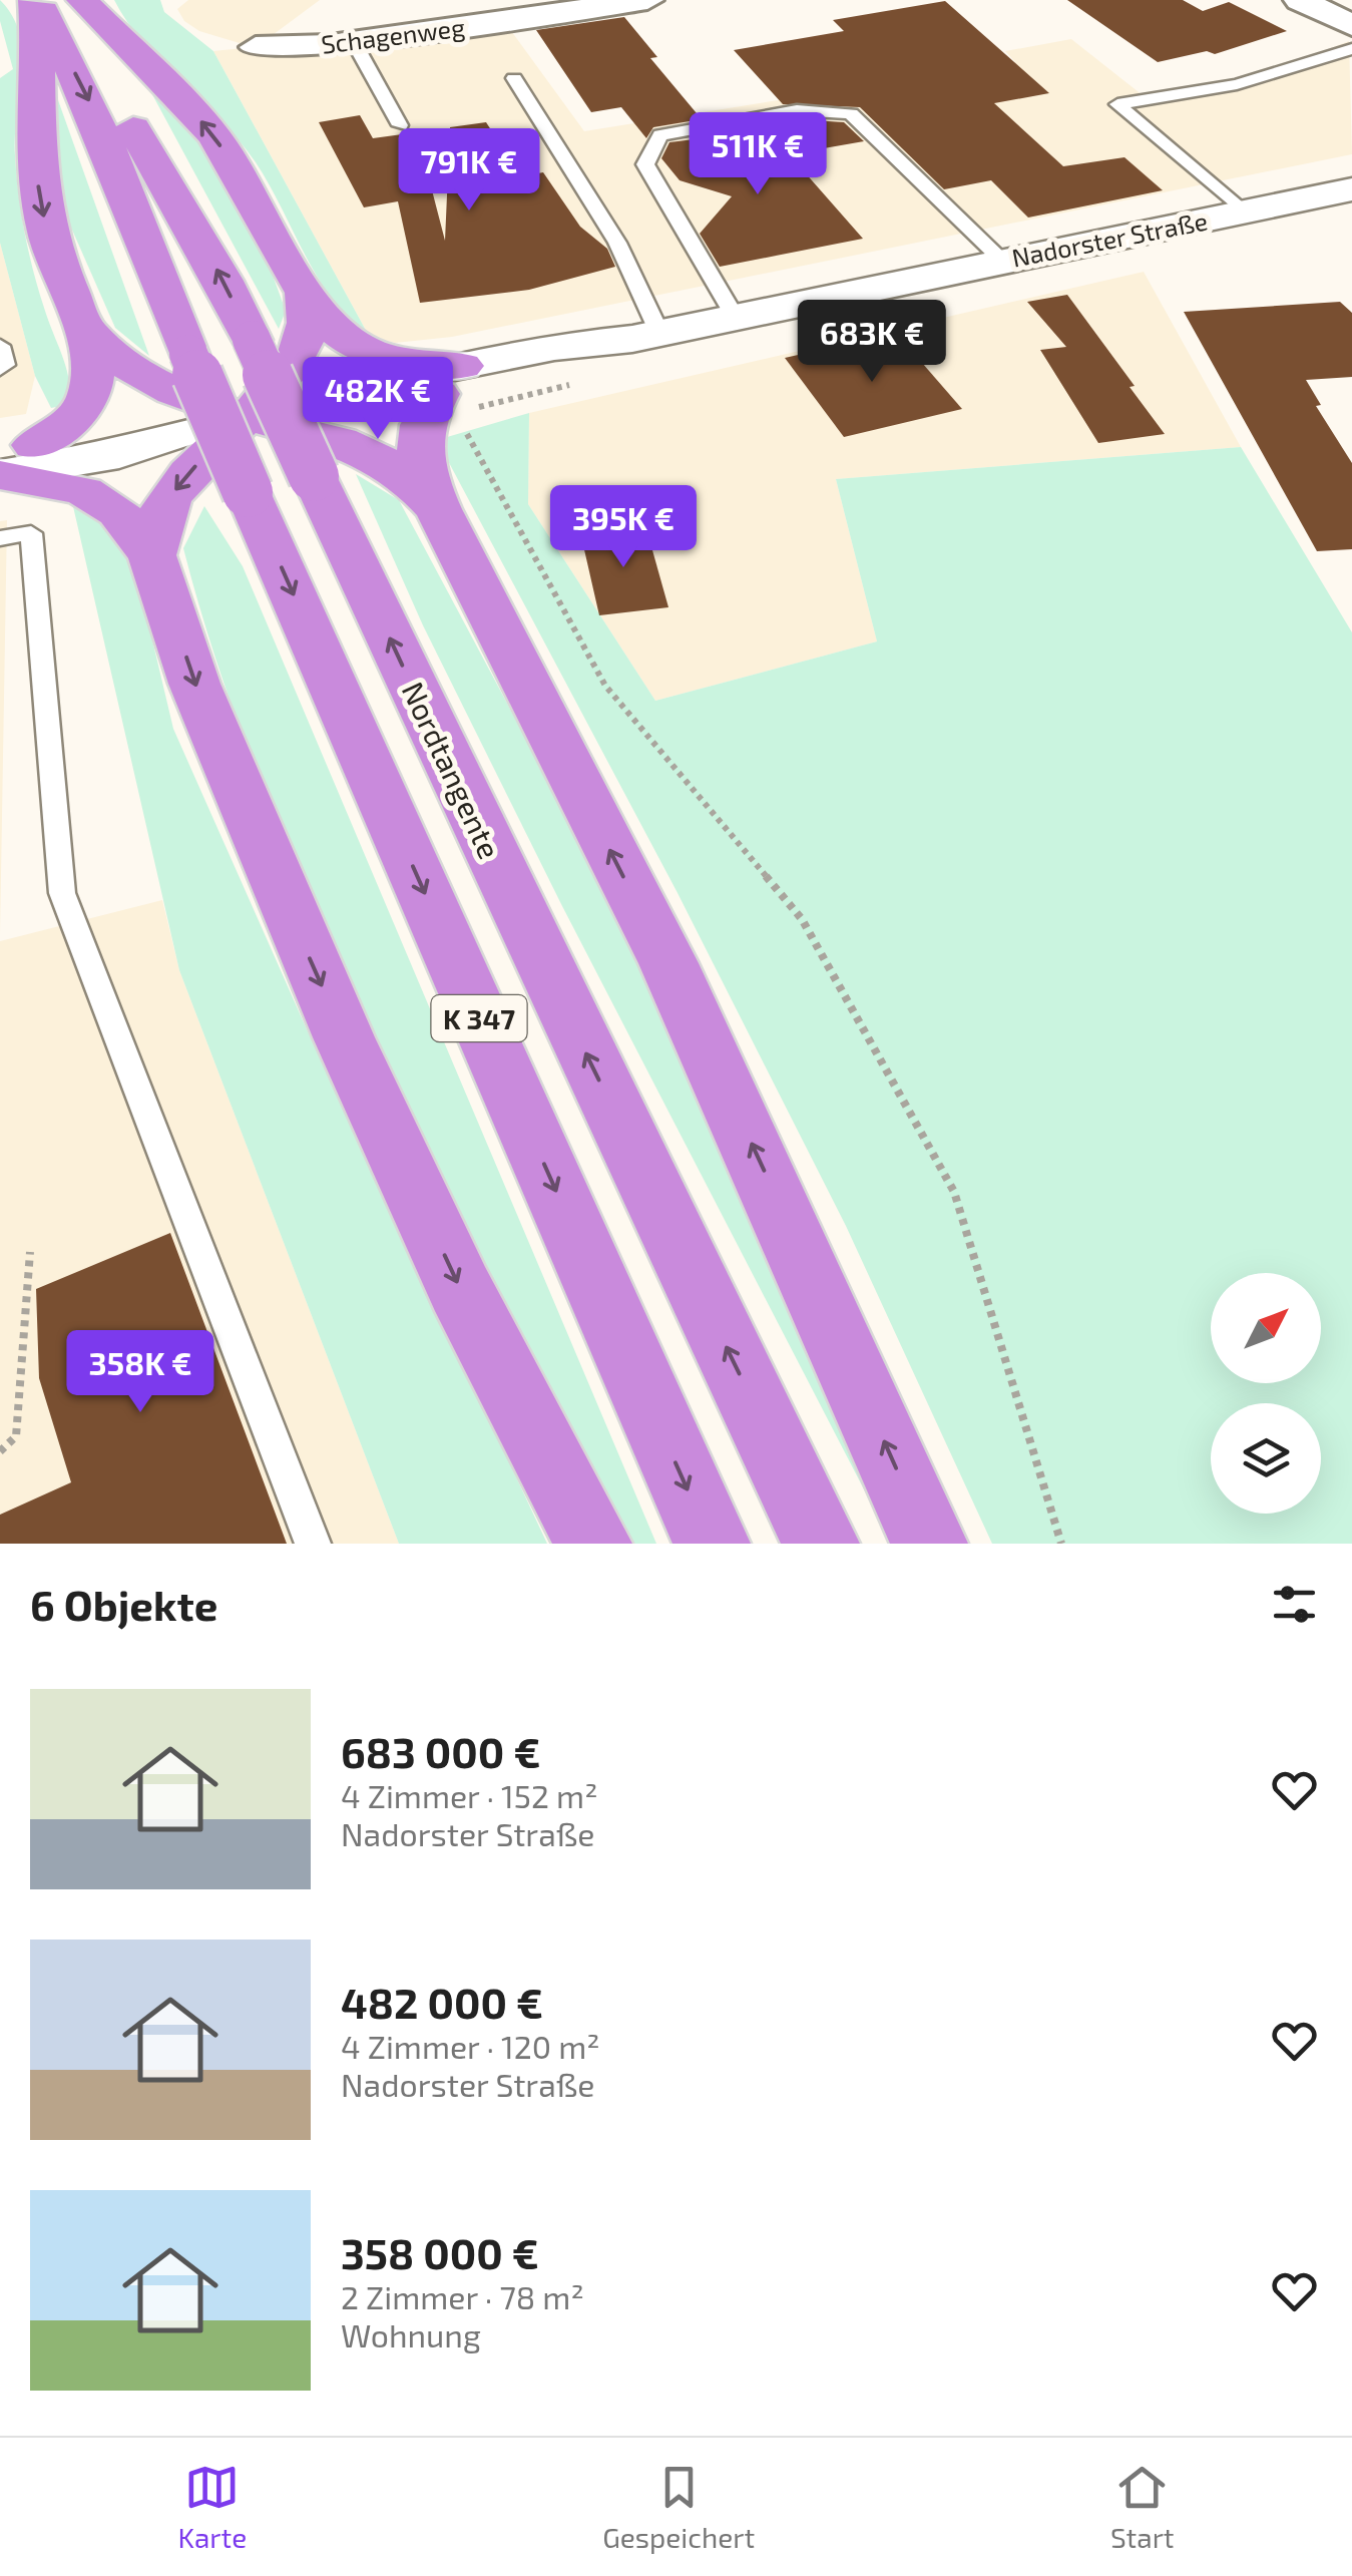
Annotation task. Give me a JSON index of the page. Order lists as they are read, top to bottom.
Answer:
{
  "streets": {
    "highway": ["Nordtangente", "K 347"],
    "street": ["Schagenweg", "Nadorster Straße"]
  },
  "north": "top right",
  "page": {
    "price": [
      "511K €",
      "791K €",
      "683K €",
      "482K €",
      "395K €",
      "358K €"
    ],
    "heading": "6 Objekte",
    "list": [
      {
        "name": "683 000 €",
        "note": "4 Zimmer · 152 m² · Nadorster Straße"
      },
      {
        "name": "482 000 €",
        "note": "4 Zimmer · 120 m² · Nadorster Straße"
      },
      {
        "name": "358 000 €",
        "note": "2 Zimmer · 78 m² · Wohnung"
      }
    ],
    "tabs": ["Karte", "Gespeichert", "Start"]
  }
}
